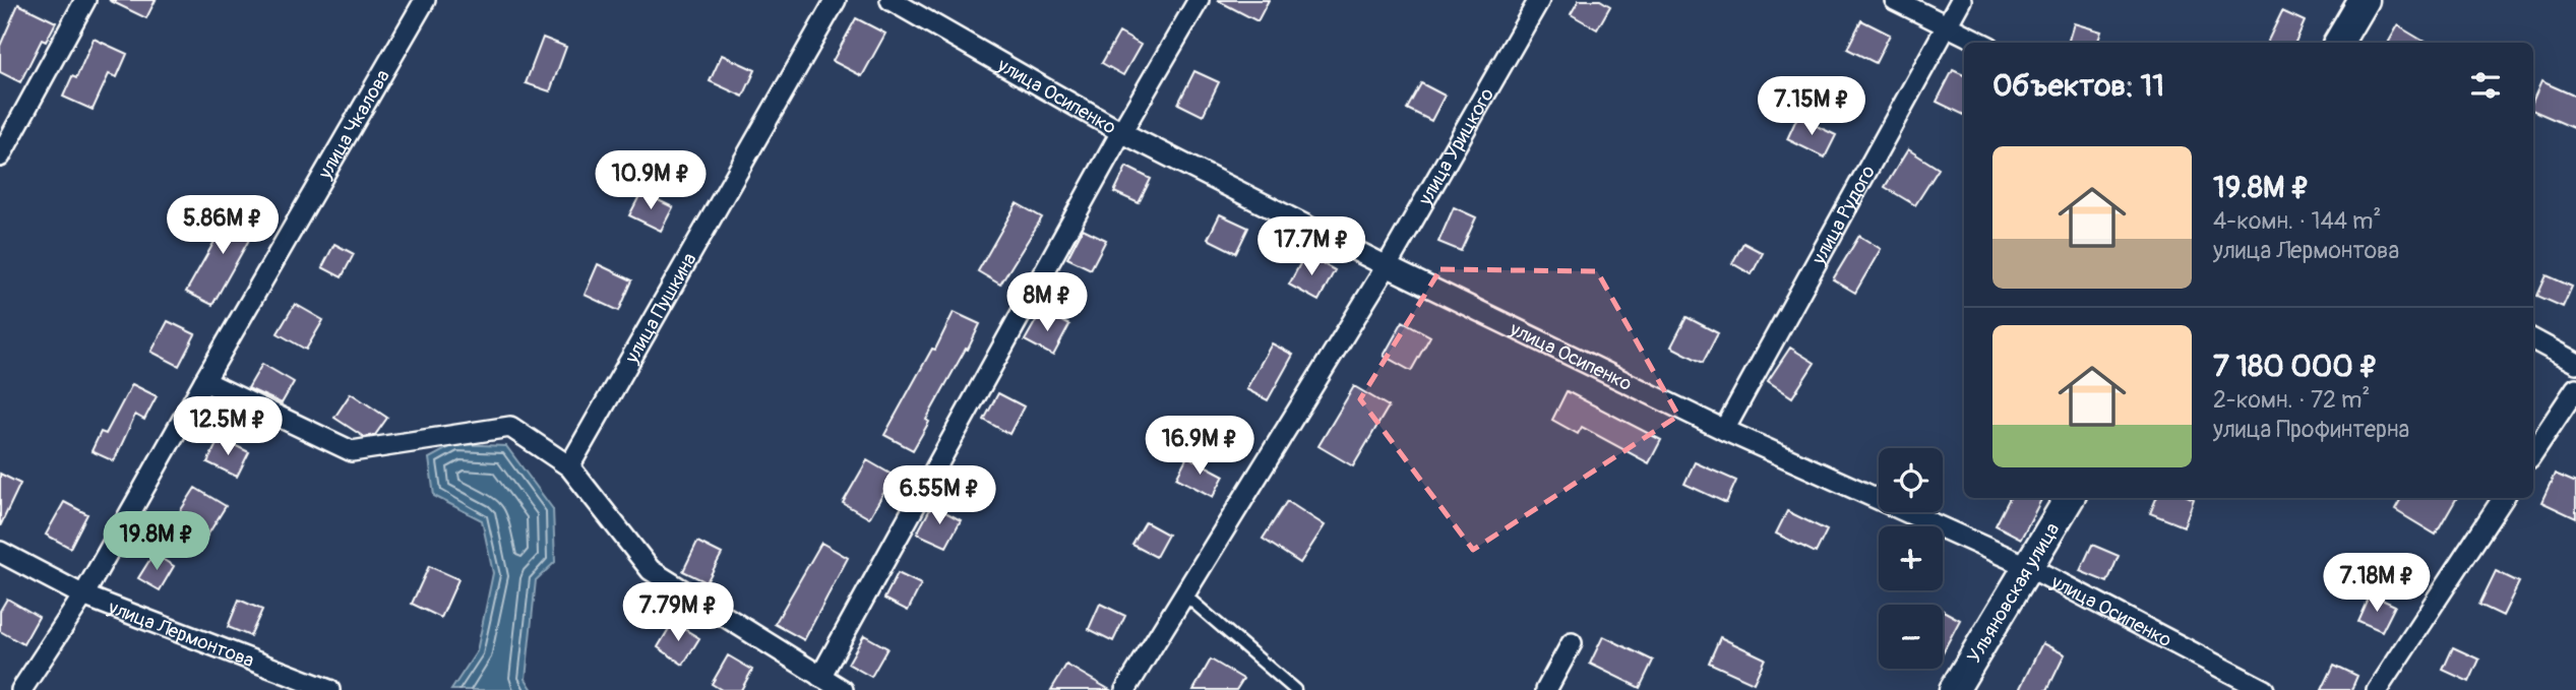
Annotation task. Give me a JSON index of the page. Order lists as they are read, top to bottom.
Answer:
{
  "streets": {
    "street": [
      "улица Осипенко",
      "улица Чкалова",
      "улица Урицкого",
      "улица Рудого",
      "улица Пушкина",
      "Ульяновская улица",
      "улица Лермонтова"
    ]
  },
  "crossings": [
    ["улица Осипенко", "улица Урицкого"],
    ["улица Осипенко", "улица Рудого"],
    ["улица Осипенко", "Ульяновская улица"],
    ["улица Чкалова", "улица Лермонтова"]
  ],
  "page": {
    "heading": "Объектов: 11",
    "price": [
      "7.15M ₽",
      "10.9M ₽",
      "5.86M ₽",
      "17.7M ₽",
      "8M ₽",
      "12.5M ₽",
      "16.9M ₽",
      "6.55M ₽",
      "19.8M ₽",
      "7.18M ₽",
      "7.79M ₽"
    ],
    "list": [
      {
        "name": "19.8M ₽",
        "note": "4-комн. · 144 m² · улица Лермонтова"
      },
      {
        "name": "7 180 000 ₽",
        "note": "2-комн. · 72 m² · улица Профинтерна"
      }
    ],
    "map_buttons": ["+", "−"]
  }
}
